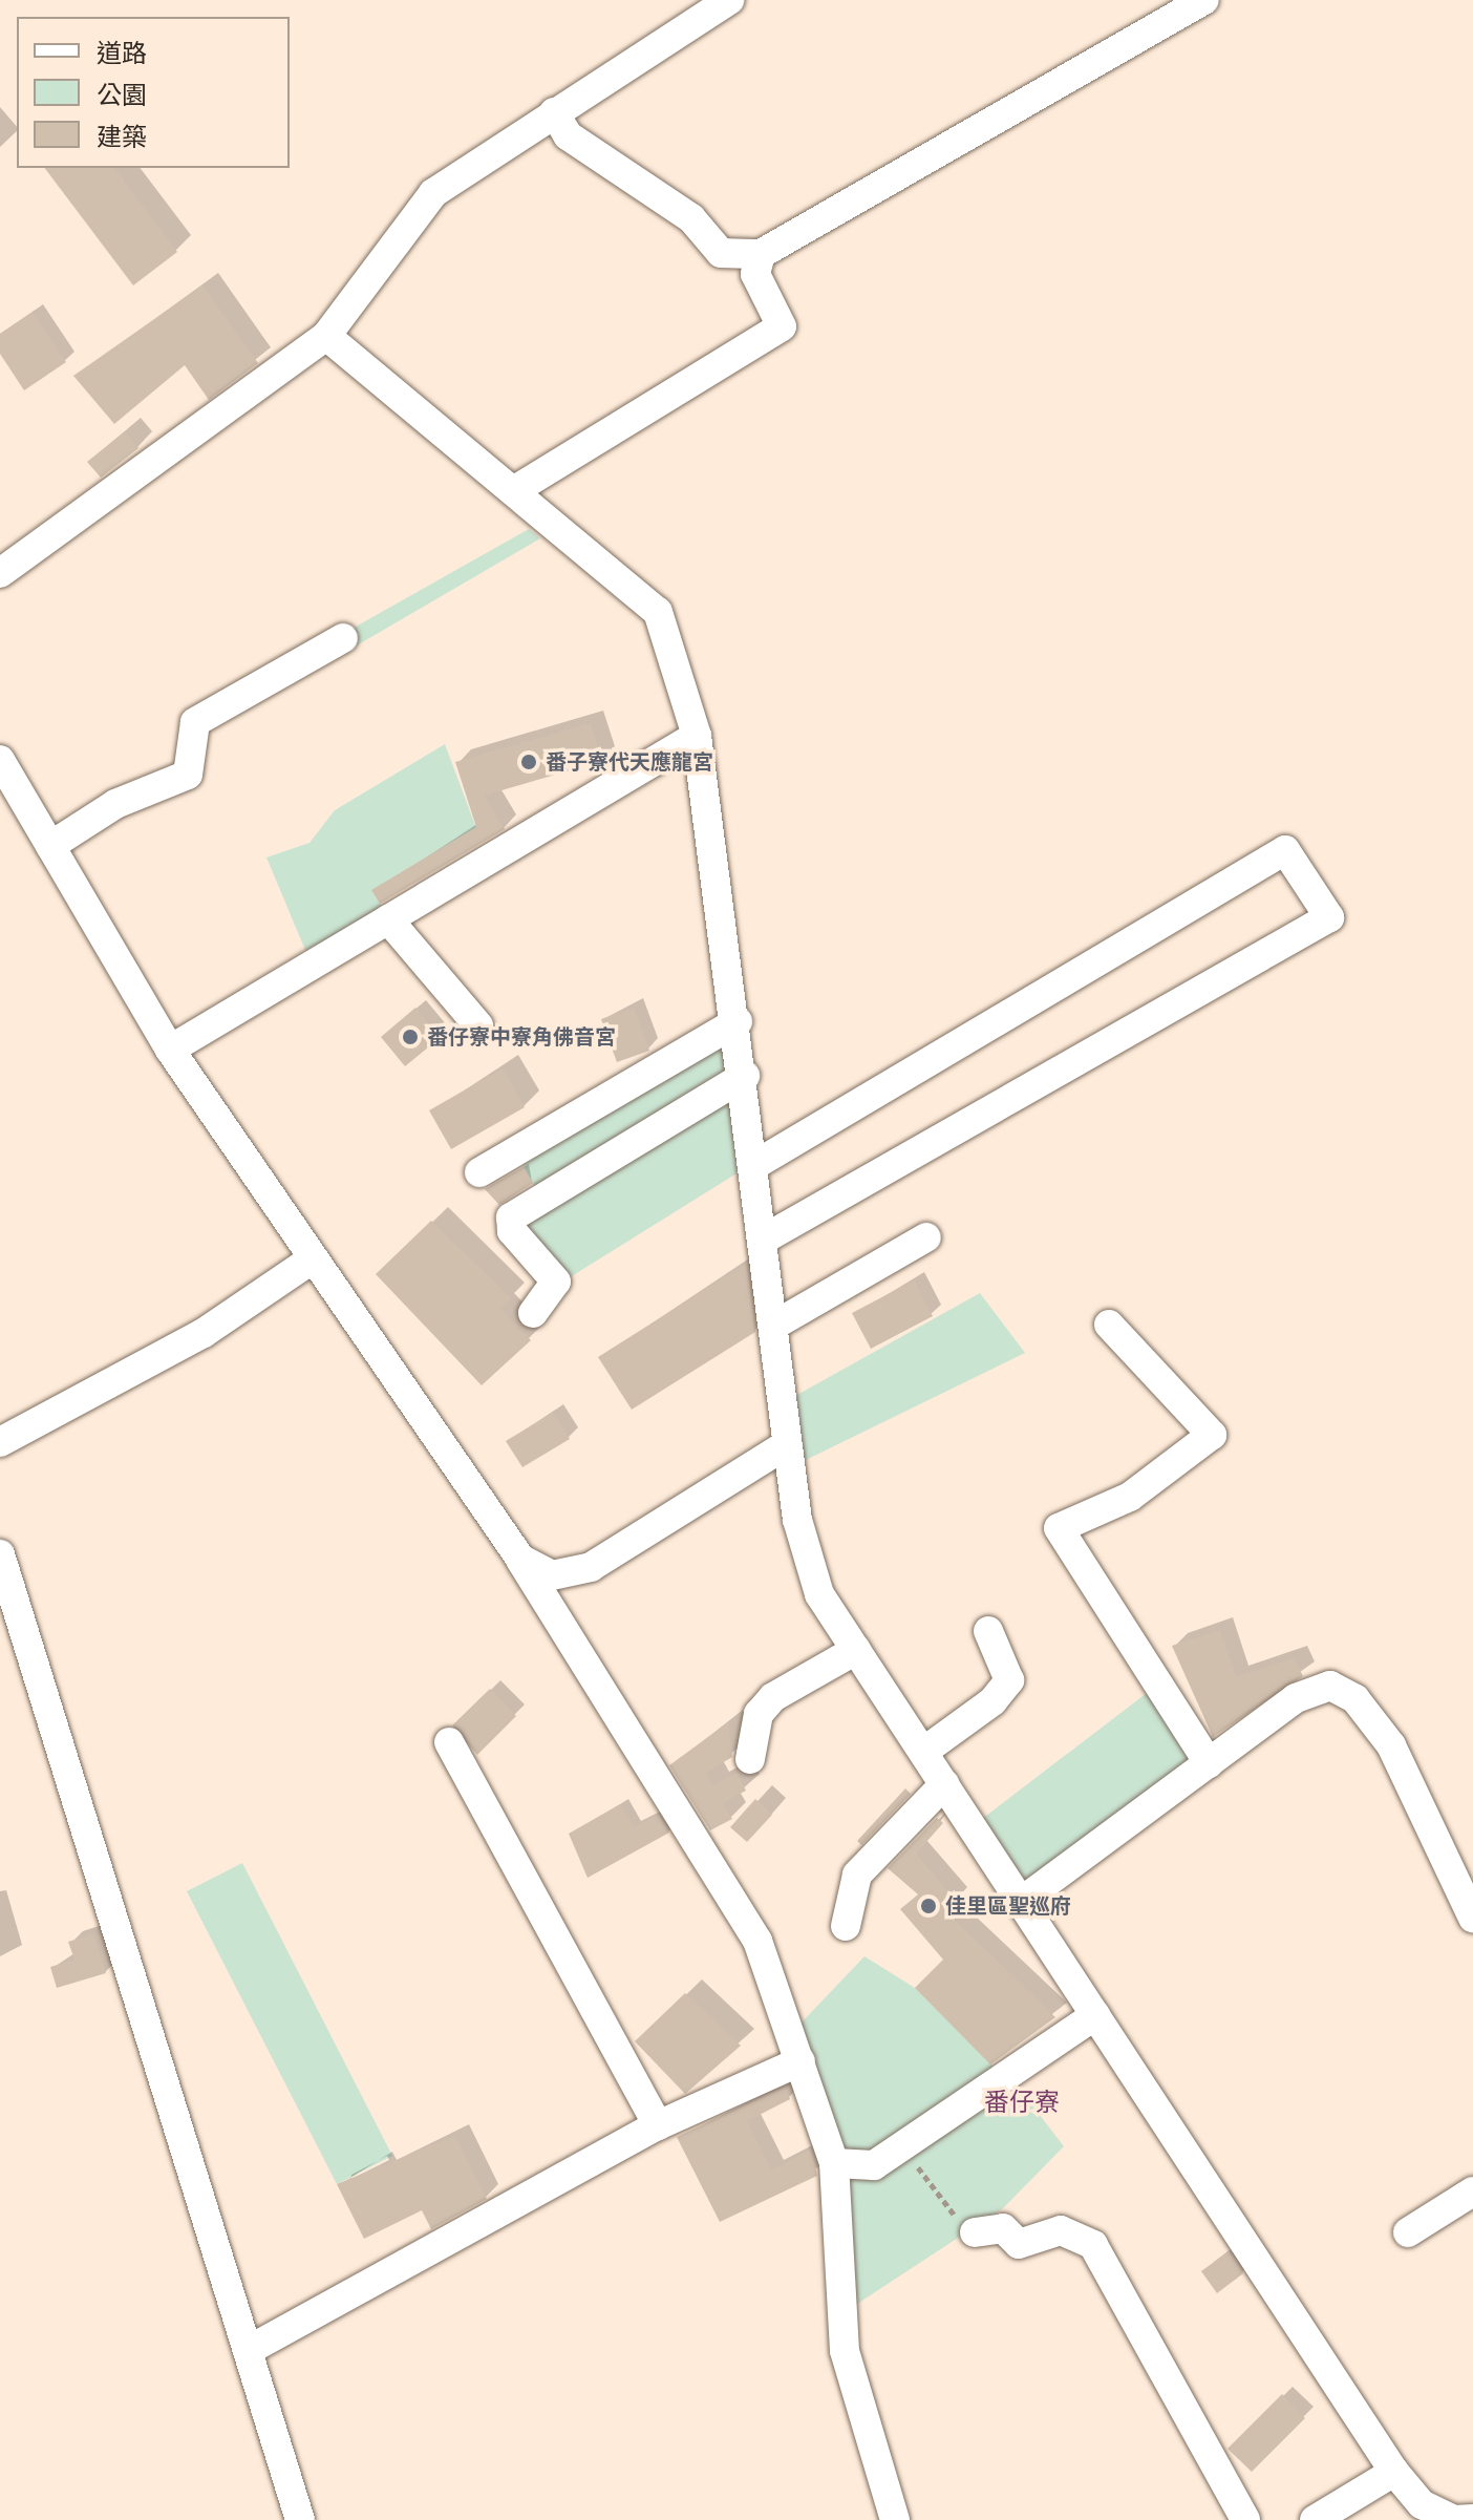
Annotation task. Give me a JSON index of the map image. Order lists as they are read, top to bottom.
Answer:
{
  "districts": ["番仔寮"],
  "places": ["番子寮代天應龍宮", "番仔寮中寮角佛音宮", "佳里區聖巡府"],
  "legend": ["道路", "公園", "建築"]
}
